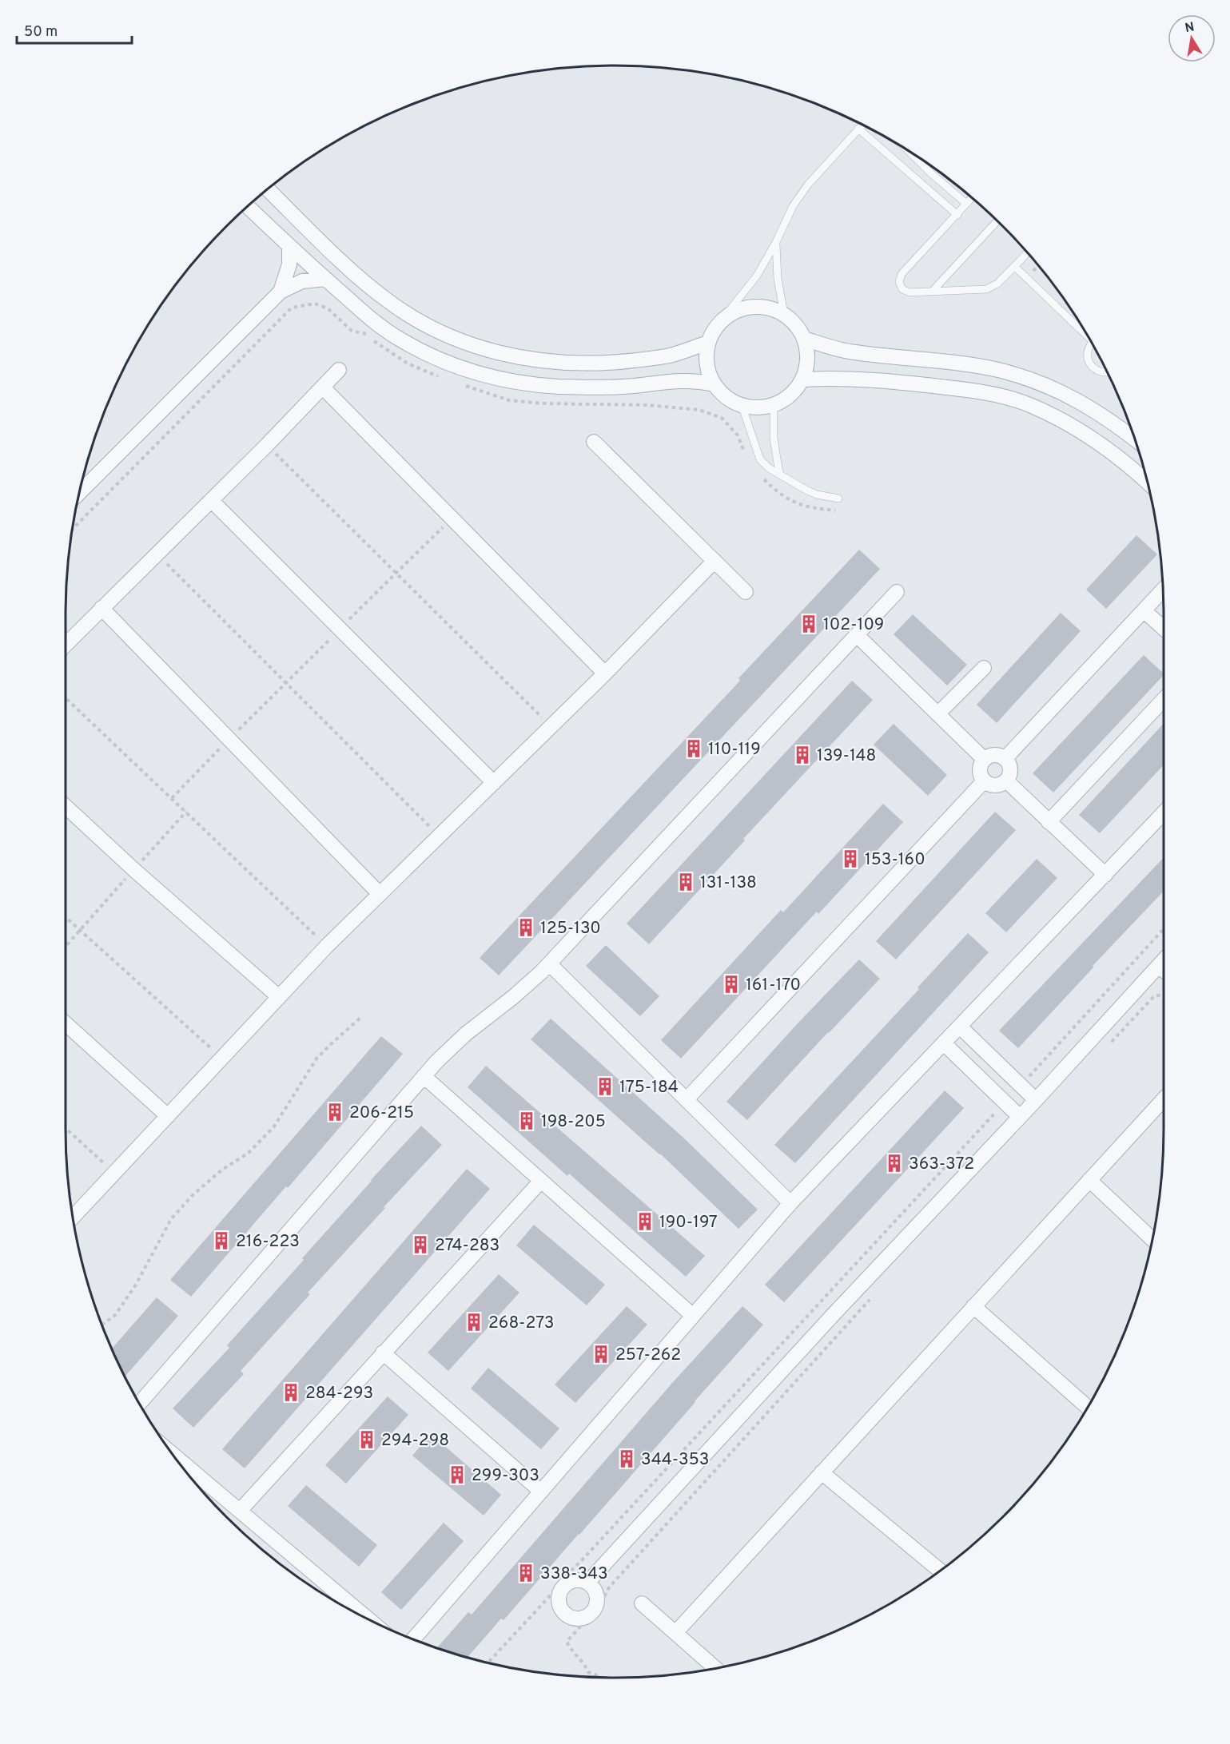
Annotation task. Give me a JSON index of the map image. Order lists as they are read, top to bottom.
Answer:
{
  "places": {
    "building": [
      "102-109",
      "110-119",
      "139-148",
      "153-160",
      "131-138",
      "125-130",
      "161-170",
      "175-184",
      "206-215",
      "198-205",
      "363-372",
      "190-197",
      "216-223",
      "274-283",
      "268-273",
      "257-262",
      "284-293",
      "294-298",
      "344-353",
      "299-303",
      "338-343"
    ]
  },
  "scale_bar": "50 m",
  "north": "top"
}
